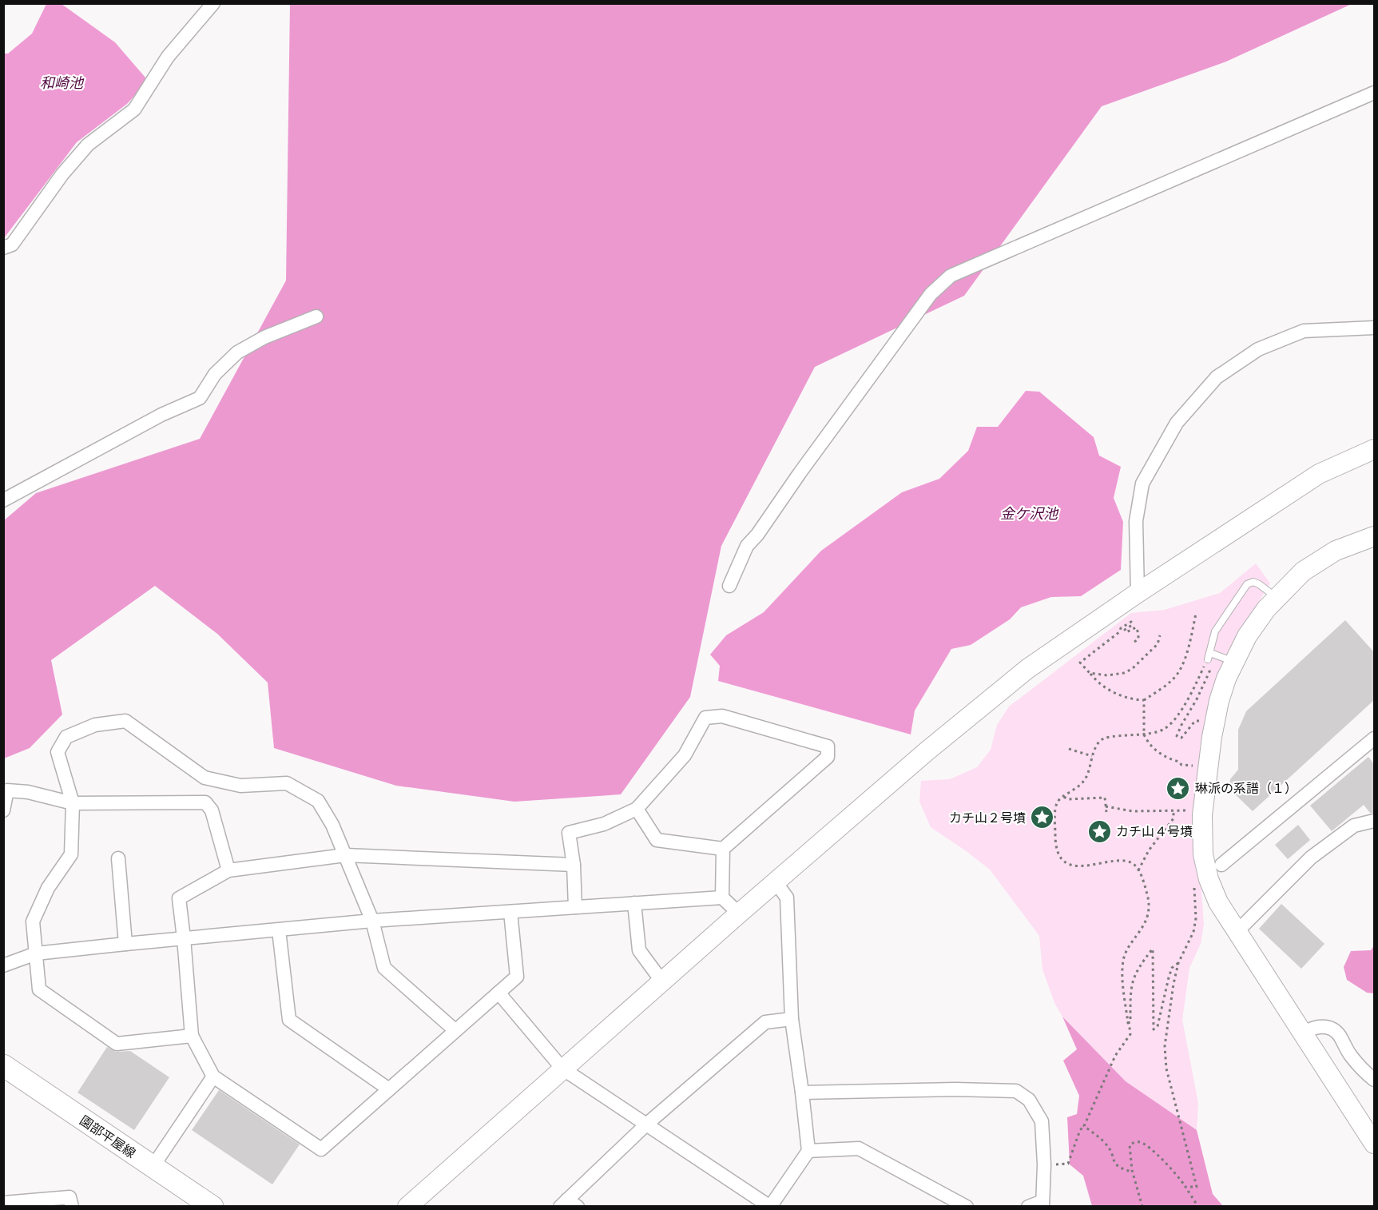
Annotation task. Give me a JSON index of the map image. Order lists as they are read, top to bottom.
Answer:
{
  "streets": {
    "main road": ["園部平屋線"]
  },
  "water": ["和崎池", "金ケ沢池"],
  "places": {
    "place": ["琳派の系譜（１）", "カチ山２号墳", "カチ山４号墳"]
  }
}
